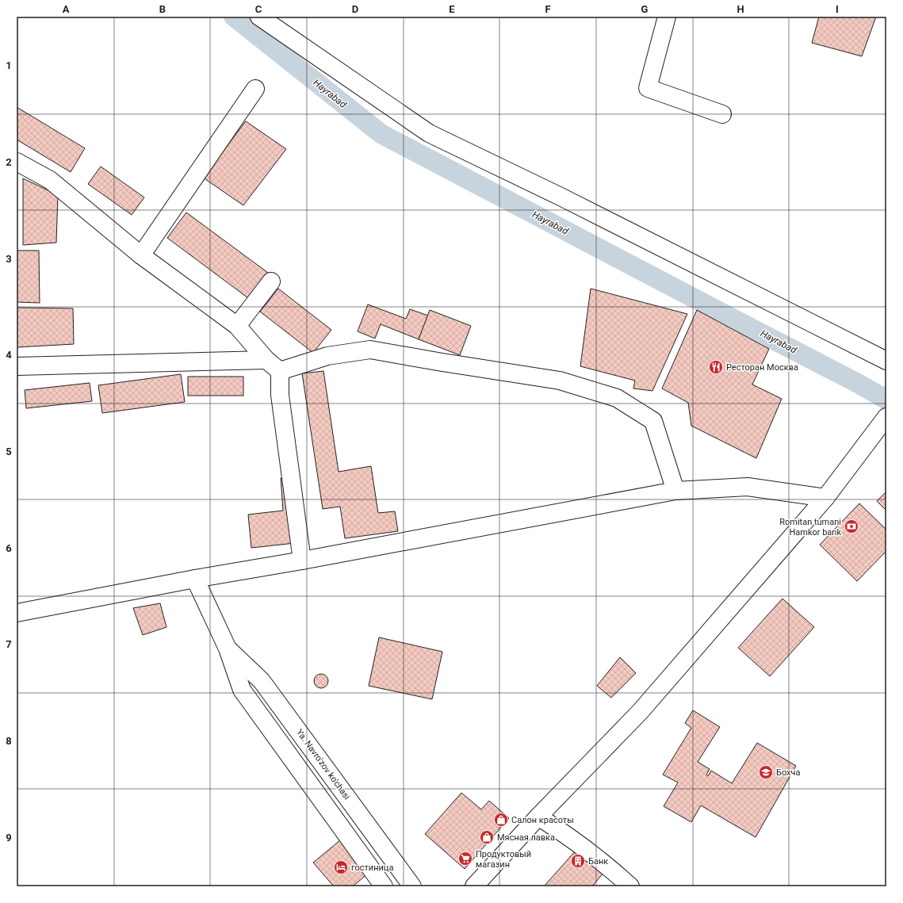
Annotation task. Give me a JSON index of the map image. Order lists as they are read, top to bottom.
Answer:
{
  "streets": {
    "street": ["Ya. Navro'zov ko'chasi"]
  },
  "water": ["Hayrabad"],
  "places": {
    "restaurant": ["Ресторан Москва"],
    "bank": ["Romitan tumani Hamkor bank"],
    "school or university": ["Бохча"],
    "shop": ["Салон красоты", "Мясная лавка"],
    "supermarket": ["Продуктовый магазин"],
    "building": ["Банк"],
    "hotel": ["гостиница"]
  },
  "grid": {
    "columns": [
      "A",
      "B",
      "C",
      "D",
      "E",
      "F",
      "G",
      "H",
      "I"
    ],
    "rows": [
      "1",
      "2",
      "3",
      "4",
      "5",
      "6",
      "7",
      "8",
      "9"
    ]
  }
}
